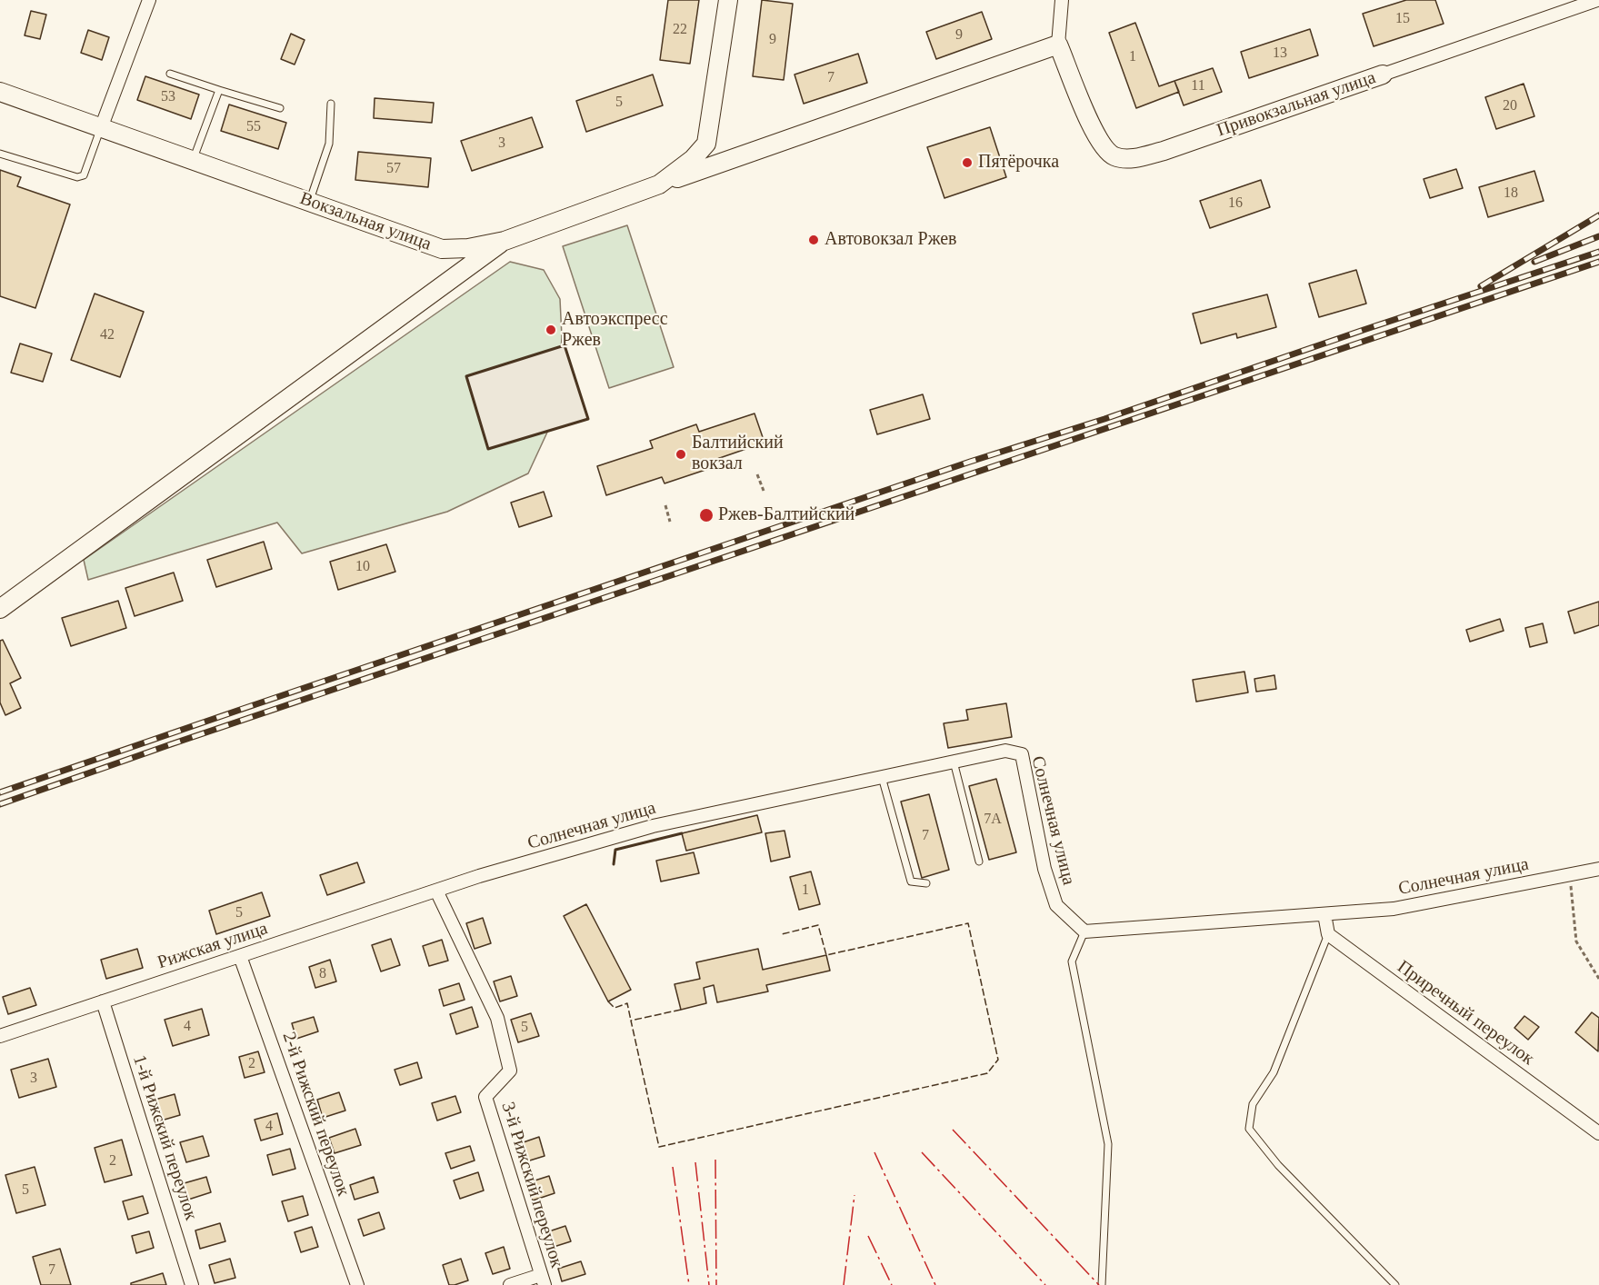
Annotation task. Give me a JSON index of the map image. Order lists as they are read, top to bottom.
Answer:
{
  "streets": {
    "street": [
      "Привокзальная улица",
      "Вокзальная улица",
      "Солнечная улица",
      "Рижская улица",
      "Приречный переулок",
      "2-й Рижский переулок",
      "1-й Рижский переулок",
      "3-й Рижский переулок"
    ]
  },
  "crossings": [
    ["Солнечная улица", "Рижская улица"],
    ["Солнечная улица", "3-й Рижский переулок"],
    ["Рижская улица", "2-й Рижский переулок"],
    ["Рижская улица", "1-й Рижский переулок"],
    ["Рижская улица", "3-й Рижский переулок"]
  ],
  "places": [
    "Пятёрочка",
    "Автовокзал Ржев",
    "Автоэкспресс Ржев",
    "Балтийский вокзал",
    "Ржев-Балтийский"
  ],
  "house_numbers": [
    "15",
    "22",
    "9",
    "9",
    "13",
    "1",
    "7",
    "11",
    "53",
    "5",
    "20",
    "55",
    "3",
    "57",
    "18",
    "16",
    "42",
    "10",
    "7А",
    "7",
    "1",
    "5",
    "8",
    "4",
    "5",
    "2",
    "3",
    "4",
    "2",
    "5",
    "7"
  ]
}
